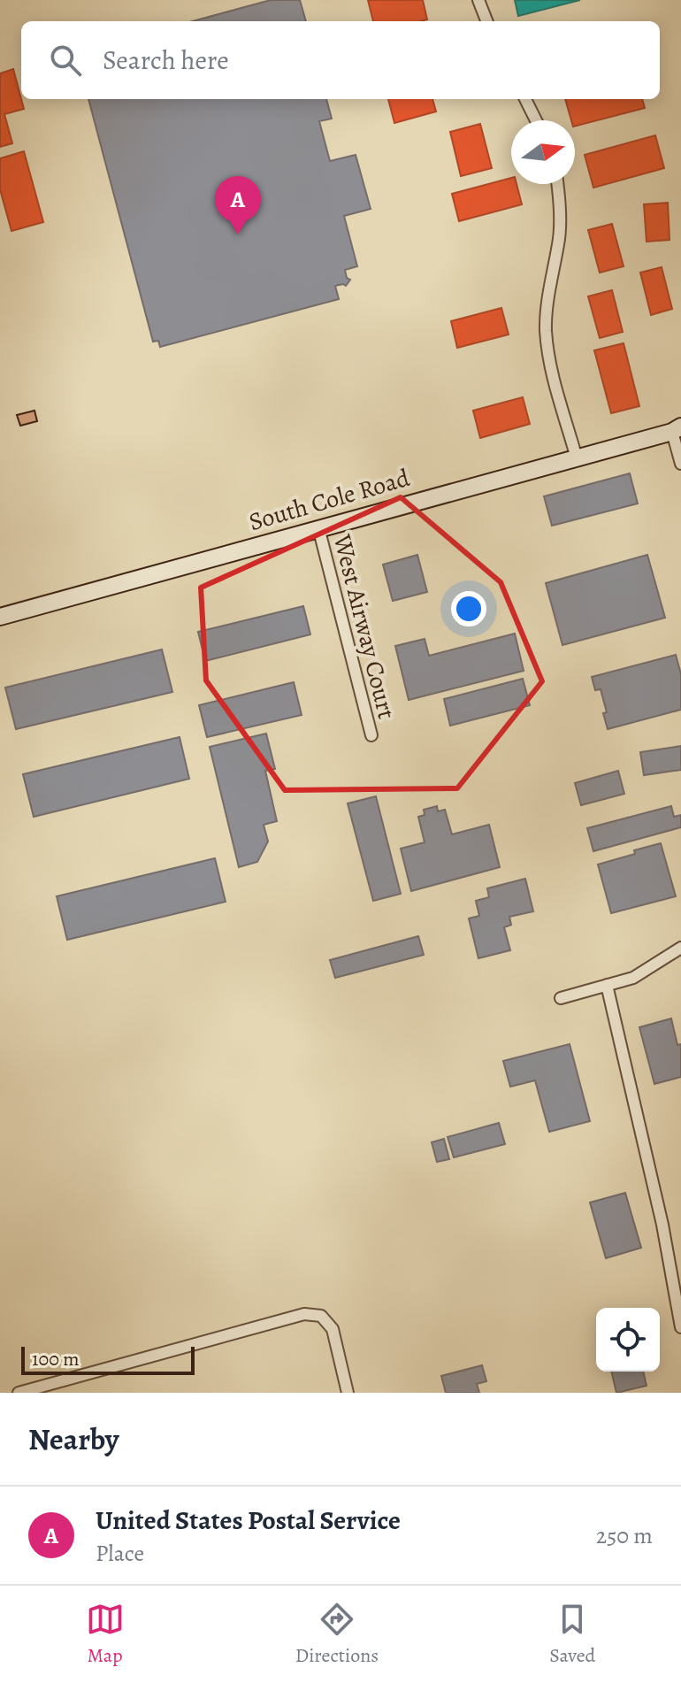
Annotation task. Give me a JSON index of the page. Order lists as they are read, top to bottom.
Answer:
{
  "streets": {
    "main road": ["South Cole Road"],
    "street": ["West Airway Court"]
  },
  "crossings": [
    ["South Cole Road", "West Airway Court"]
  ],
  "scale_bar": "100 m",
  "north": "right",
  "page": {
    "search": "Search here",
    "pins": "A",
    "scale": "100 m",
    "heading": "Nearby",
    "list": [
      {
        "mark": "A",
        "name": "United States Postal Service",
        "note": "Place",
        "value": "250 m"
      }
    ],
    "nav": ["Map", "Directions", "Saved"]
  }
}
